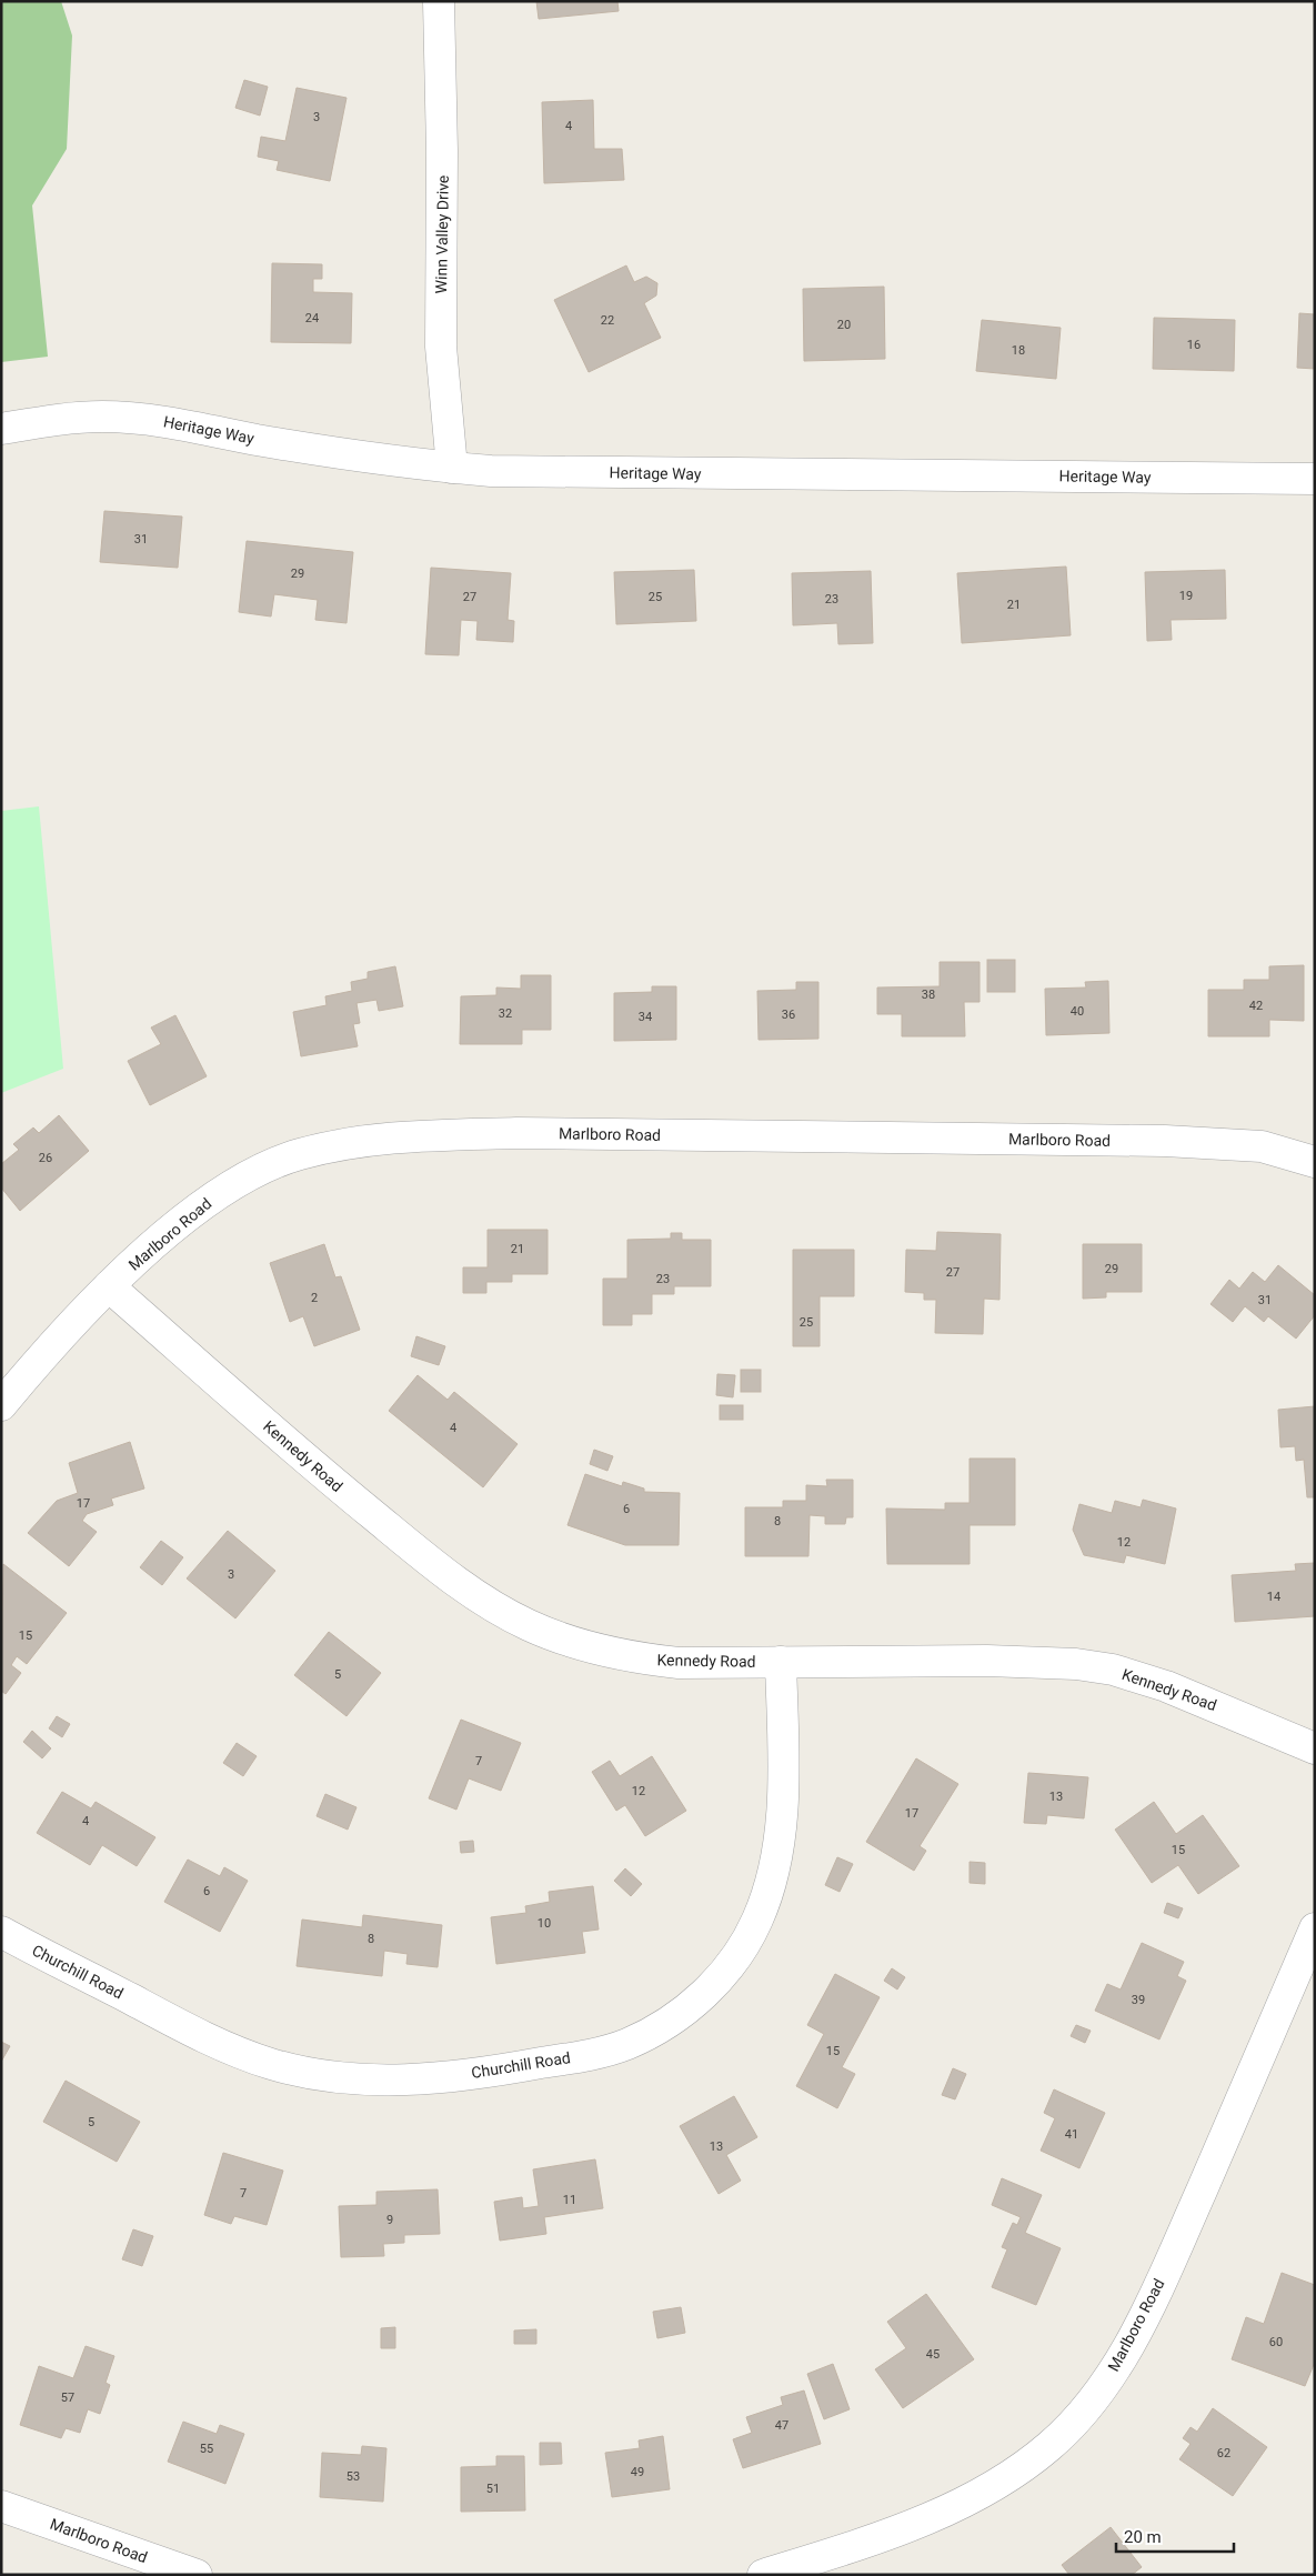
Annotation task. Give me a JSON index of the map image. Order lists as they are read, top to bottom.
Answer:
{
  "streets": {
    "street": [
      "Winn Valley Drive",
      "Heritage Way",
      "Marlboro Road",
      "Kennedy Road",
      "Churchill Road"
    ]
  },
  "crossings": [
    ["Winn Valley Drive", "Heritage Way"],
    ["Marlboro Road", "Kennedy Road"],
    ["Kennedy Road", "Churchill Road"]
  ],
  "house_numbers": [
    "3",
    "4",
    "24",
    "22",
    "20",
    "16",
    "18",
    "31",
    "29",
    "19",
    "27",
    "25",
    "23",
    "21",
    "38",
    "42",
    "40",
    "32",
    "36",
    "34",
    "26",
    "21",
    "29",
    "27",
    "23",
    "2",
    "31",
    "25",
    "4",
    "17",
    "6",
    "8",
    "12",
    "3",
    "14",
    "15",
    "5",
    "7",
    "12",
    "13",
    "17",
    "4",
    "15",
    "6",
    "10",
    "8",
    "39",
    "15",
    "5",
    "41",
    "13",
    "7",
    "11",
    "9",
    "60",
    "45",
    "57",
    "47",
    "55",
    "62",
    "49",
    "53",
    "51"
  ],
  "scale_bar": "20 m"
}
